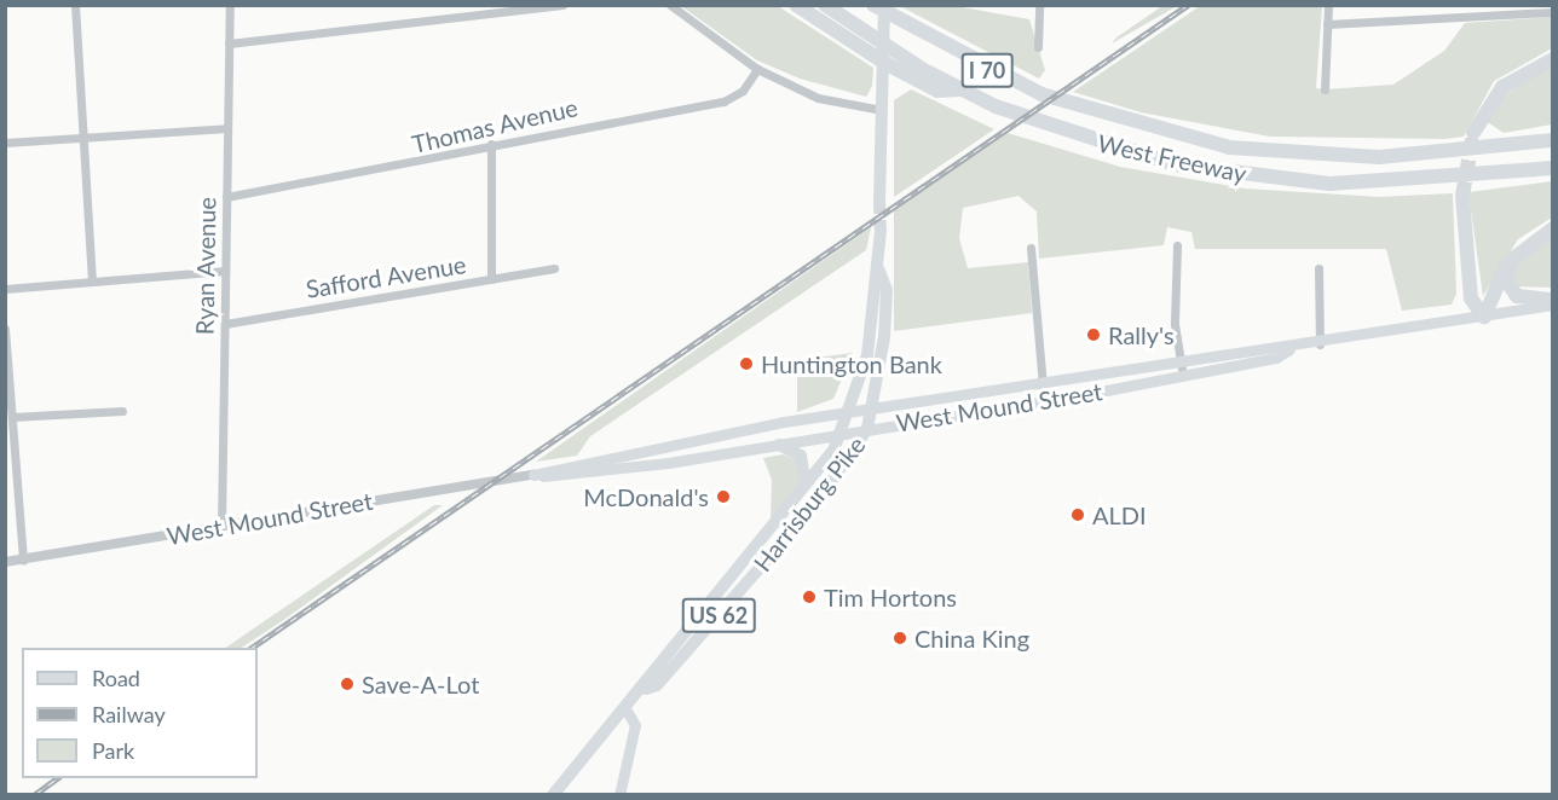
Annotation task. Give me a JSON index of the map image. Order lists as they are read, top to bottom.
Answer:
{
  "streets": {
    "highway": ["I 70", "West Freeway"],
    "main road": ["West Mound Street", "Harrisburg Pike", "US 62"],
    "street": ["Thomas Avenue", "Ryan Avenue", "Safford Avenue"]
  },
  "crossings": [
    ["Thomas Avenue", "Ryan Avenue"],
    ["Ryan Avenue", "Safford Avenue"],
    ["Ryan Avenue", "West Mound Street"],
    ["West Mound Street", "Harrisburg Pike"],
    ["West Mound Street", "US 62"],
    ["Harrisburg Pike", "US 62"]
  ],
  "places": [
    "Rally's",
    "Huntington Bank",
    "McDonald's",
    "ALDI",
    "Tim Hortons",
    "China King",
    "Save-A-Lot"
  ],
  "legend": ["Road", "Railway", "Park"]
}
